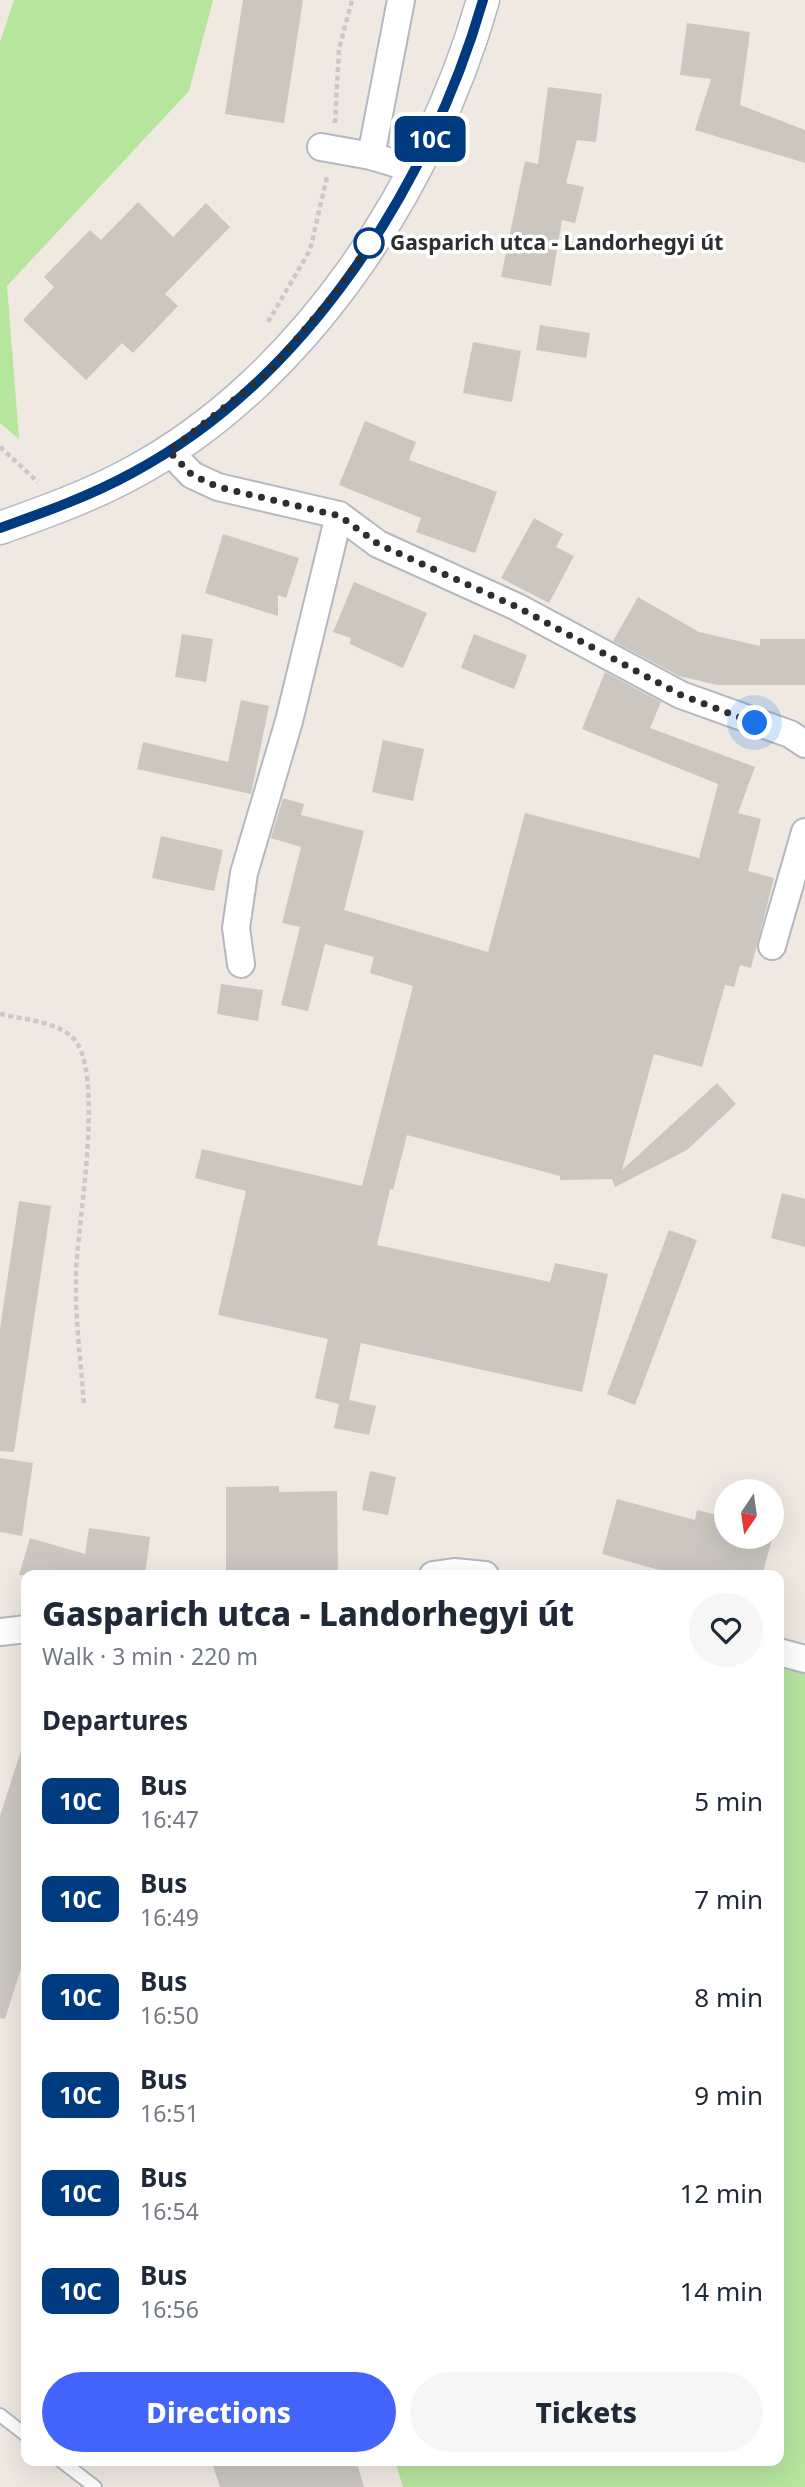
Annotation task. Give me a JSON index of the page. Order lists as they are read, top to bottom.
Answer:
{
  "places": ["Gasparich utca - Landorhegyi út"],
  "lines": ["bus line 10C"],
  "north": "bottom",
  "page": {
    "on_map": "10C",
    "heading": [
      ["Gasparich utca - Landorhegyi út", "Walk · 3 min · 220 m"],
      "Departures"
    ],
    "list": [
      {
        "mark": "10C",
        "name": "Bus",
        "note": "16:47",
        "value": "5 min"
      },
      {
        "mark": "10C",
        "name": "Bus",
        "note": "16:49",
        "value": "7 min"
      },
      {
        "mark": "10C",
        "name": "Bus",
        "note": "16:50",
        "value": "8 min"
      },
      {
        "mark": "10C",
        "name": "Bus",
        "note": "16:51",
        "value": "9 min"
      },
      {
        "mark": "10C",
        "name": "Bus",
        "note": "16:54",
        "value": "12 min"
      },
      {
        "mark": "10C",
        "name": "Bus",
        "note": "16:56",
        "value": "14 min"
      }
    ],
    "buttons": ["Directions", "Tickets"]
  }
}
